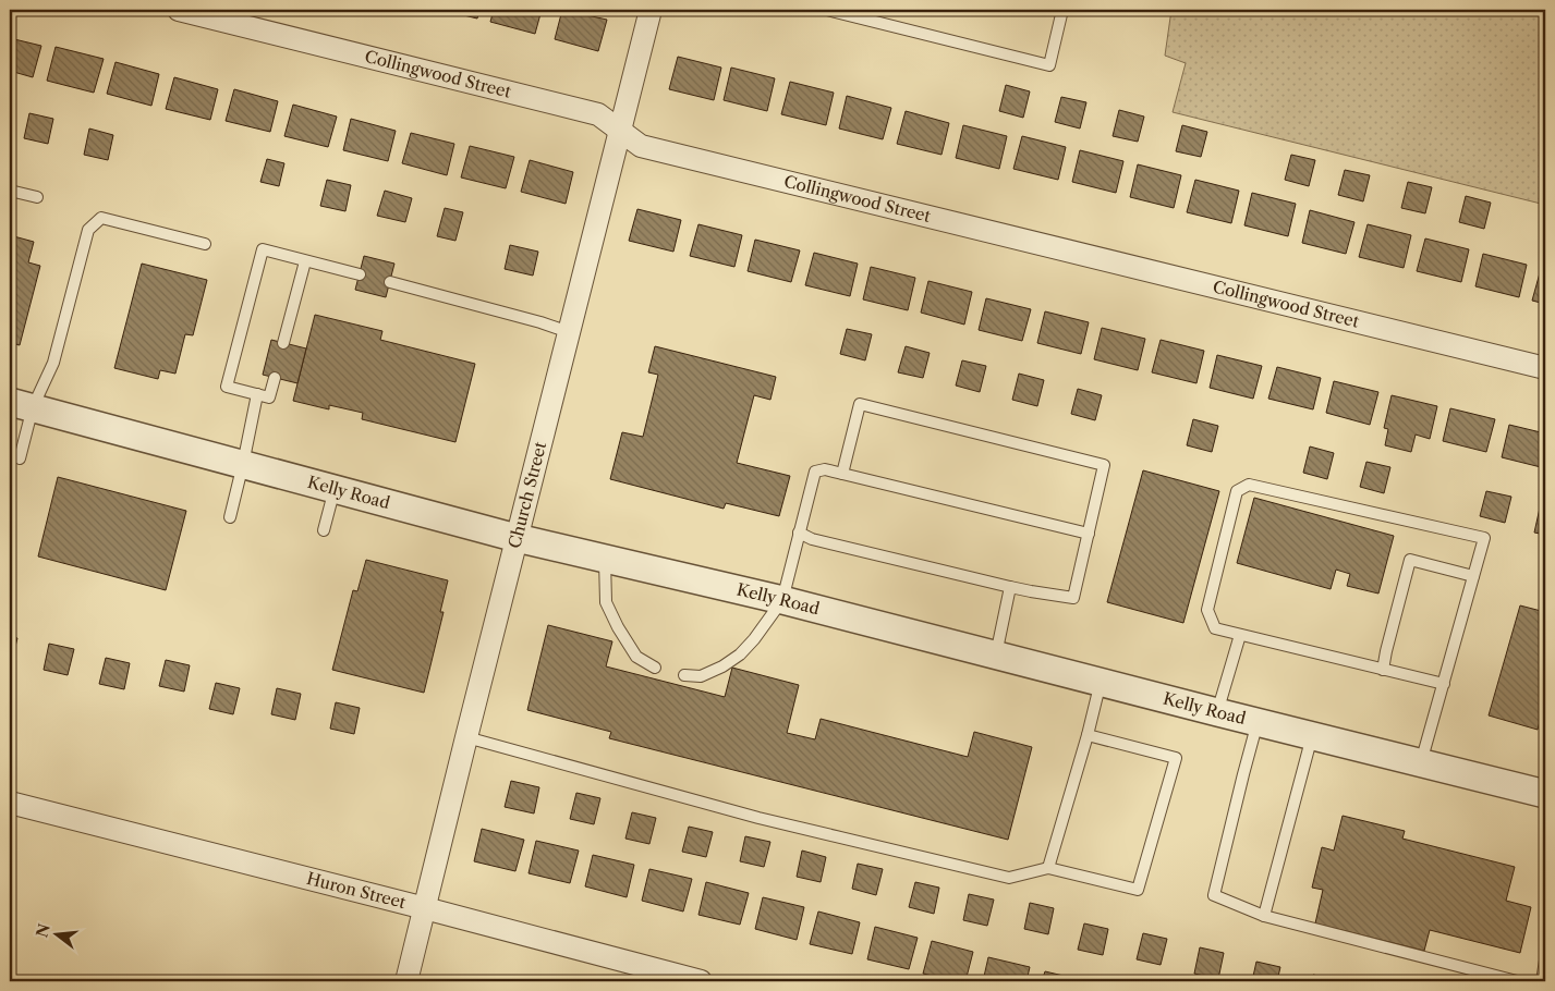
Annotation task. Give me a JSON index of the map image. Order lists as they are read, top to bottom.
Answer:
{
  "streets": {
    "street": [
      "Collingwood Street",
      "Kelly Road",
      "Church Street",
      "Huron Street"
    ]
  },
  "crossings": [
    ["Collingwood Street", "Church Street"],
    ["Kelly Road", "Church Street"],
    ["Church Street", "Huron Street"]
  ],
  "north": "left"
}
